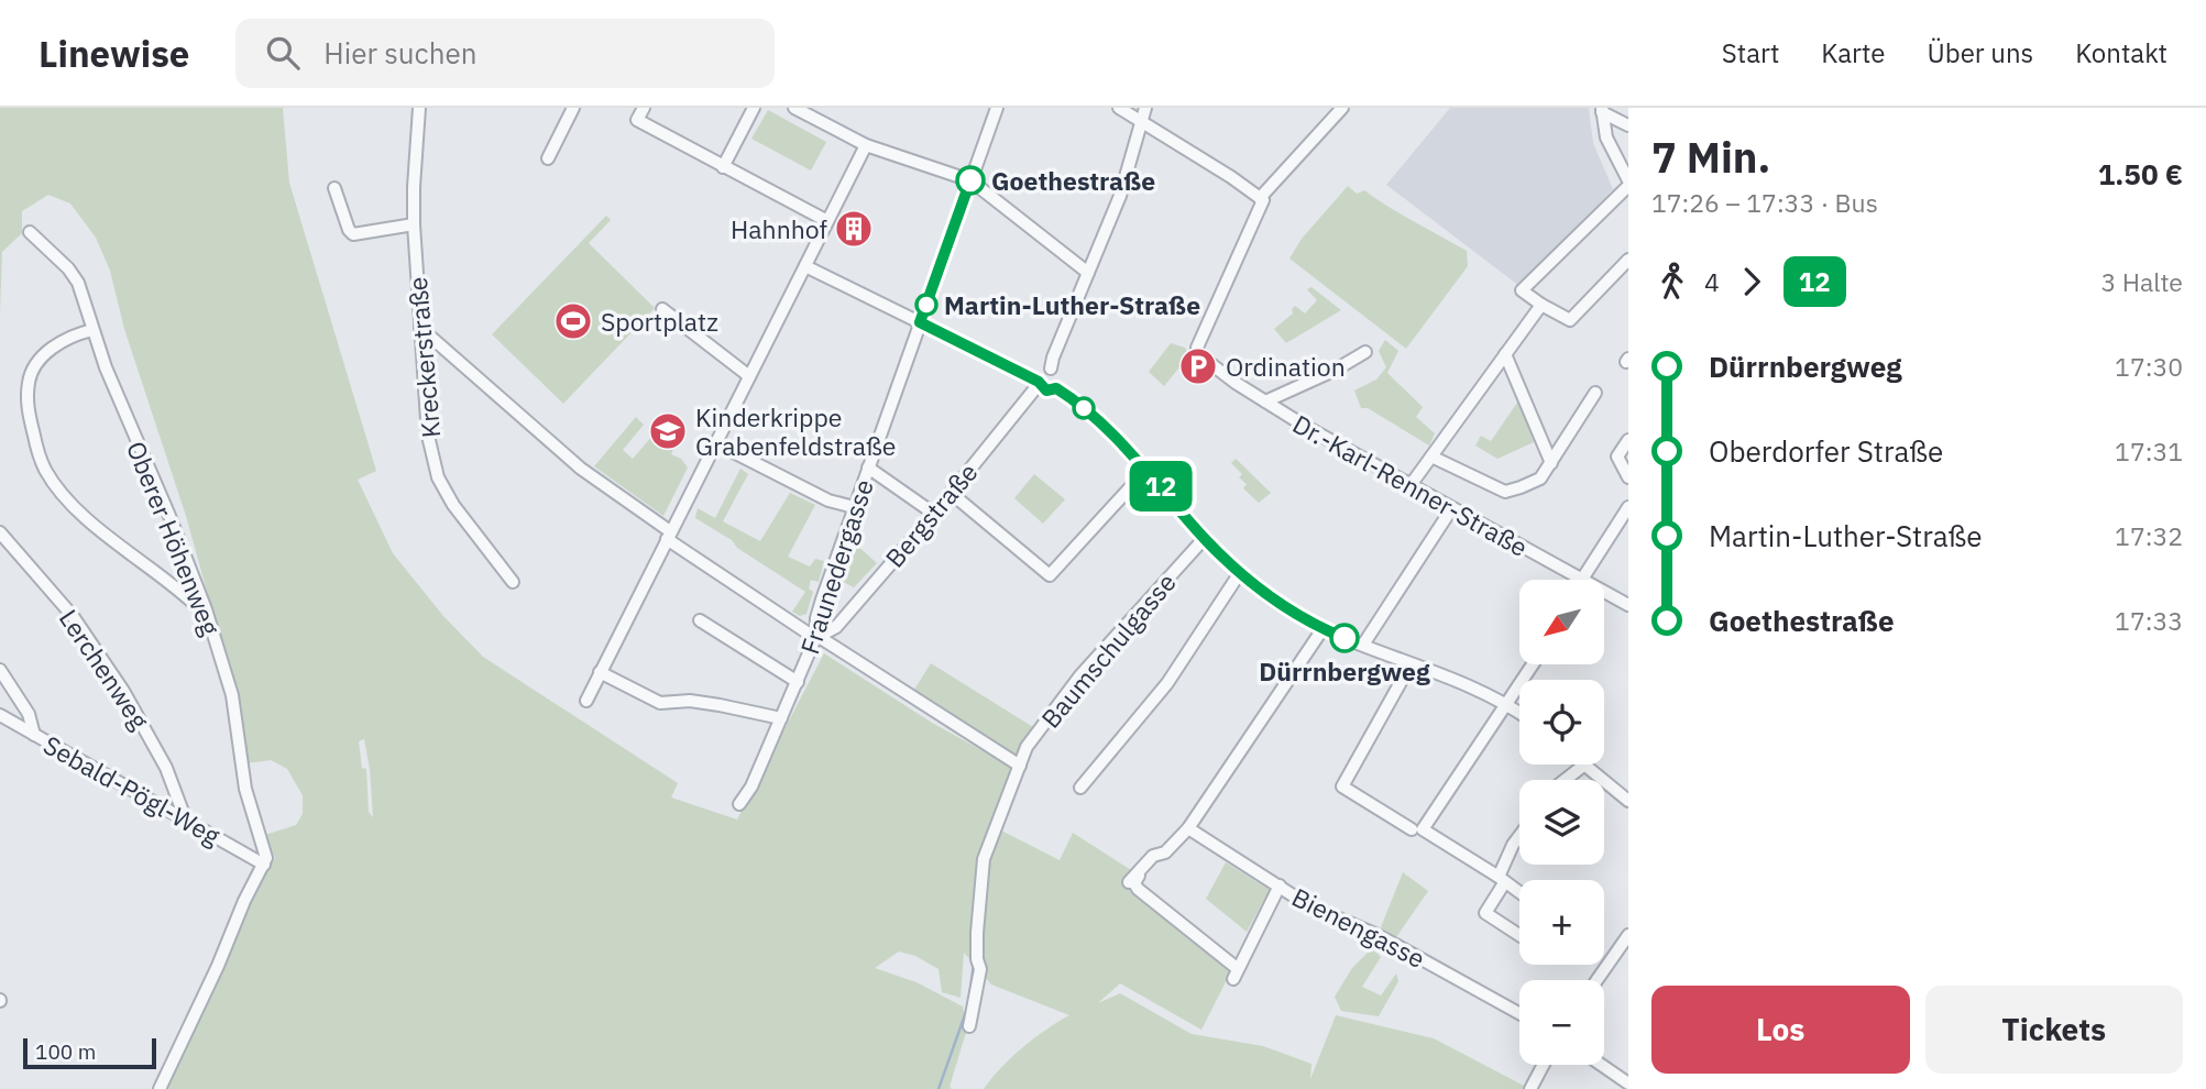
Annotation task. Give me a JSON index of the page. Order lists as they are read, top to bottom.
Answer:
{
  "streets": {
    "street": [
      "Kreckerstraße",
      "Dr.-Karl-Renner-Straße",
      "Bergstraße",
      "Oberer Höhenweg",
      "Fraunedergasse",
      "Baumschulgasse",
      "Lerchenweg",
      "Sebald-Pögl-Weg",
      "Bienengasse"
    ]
  },
  "crossings": [
    ["Bergstraße", "Fraunedergasse"],
    ["Oberer Höhenweg", "Sebald-Pögl-Weg"],
    ["Lerchenweg", "Sebald-Pögl-Weg"]
  ],
  "places": {
    "other": ["Goethestraße", "Martin-Luther-Straße", "Dürrnbergweg"],
    "building": ["Hahnhof"],
    "sports": ["Sportplatz"],
    "parking": ["Ordination"],
    "school or university": ["Kinderkrippe Grabenfeldstraße"]
  },
  "lines": ["bus line 12"],
  "scale_bar": "100 m",
  "north": "bottom left",
  "page": {
    "header": "Linewise",
    "search": "Hier suchen",
    "nav": [
      "Start",
      "Karte",
      "Über uns",
      "Kontakt"
    ],
    "on_map": "12",
    "heading": ["7 Min.", "17:26 – 17:33 · Bus", "1.50 €"],
    "legs": ["4", "12", "3 Halte"],
    "list": [
      {
        "name": "Dürrnbergweg",
        "value": "17:30"
      },
      {
        "name": "Oberdorfer Straße",
        "value": "17:31"
      },
      {
        "name": "Martin-Luther-Straße",
        "value": "17:32"
      },
      {
        "name": "Goethestraße",
        "value": "17:33"
      }
    ],
    "map_buttons": ["+", "−"],
    "buttons": ["Los", "Tickets"],
    "scale": "100 m"
  }
}
